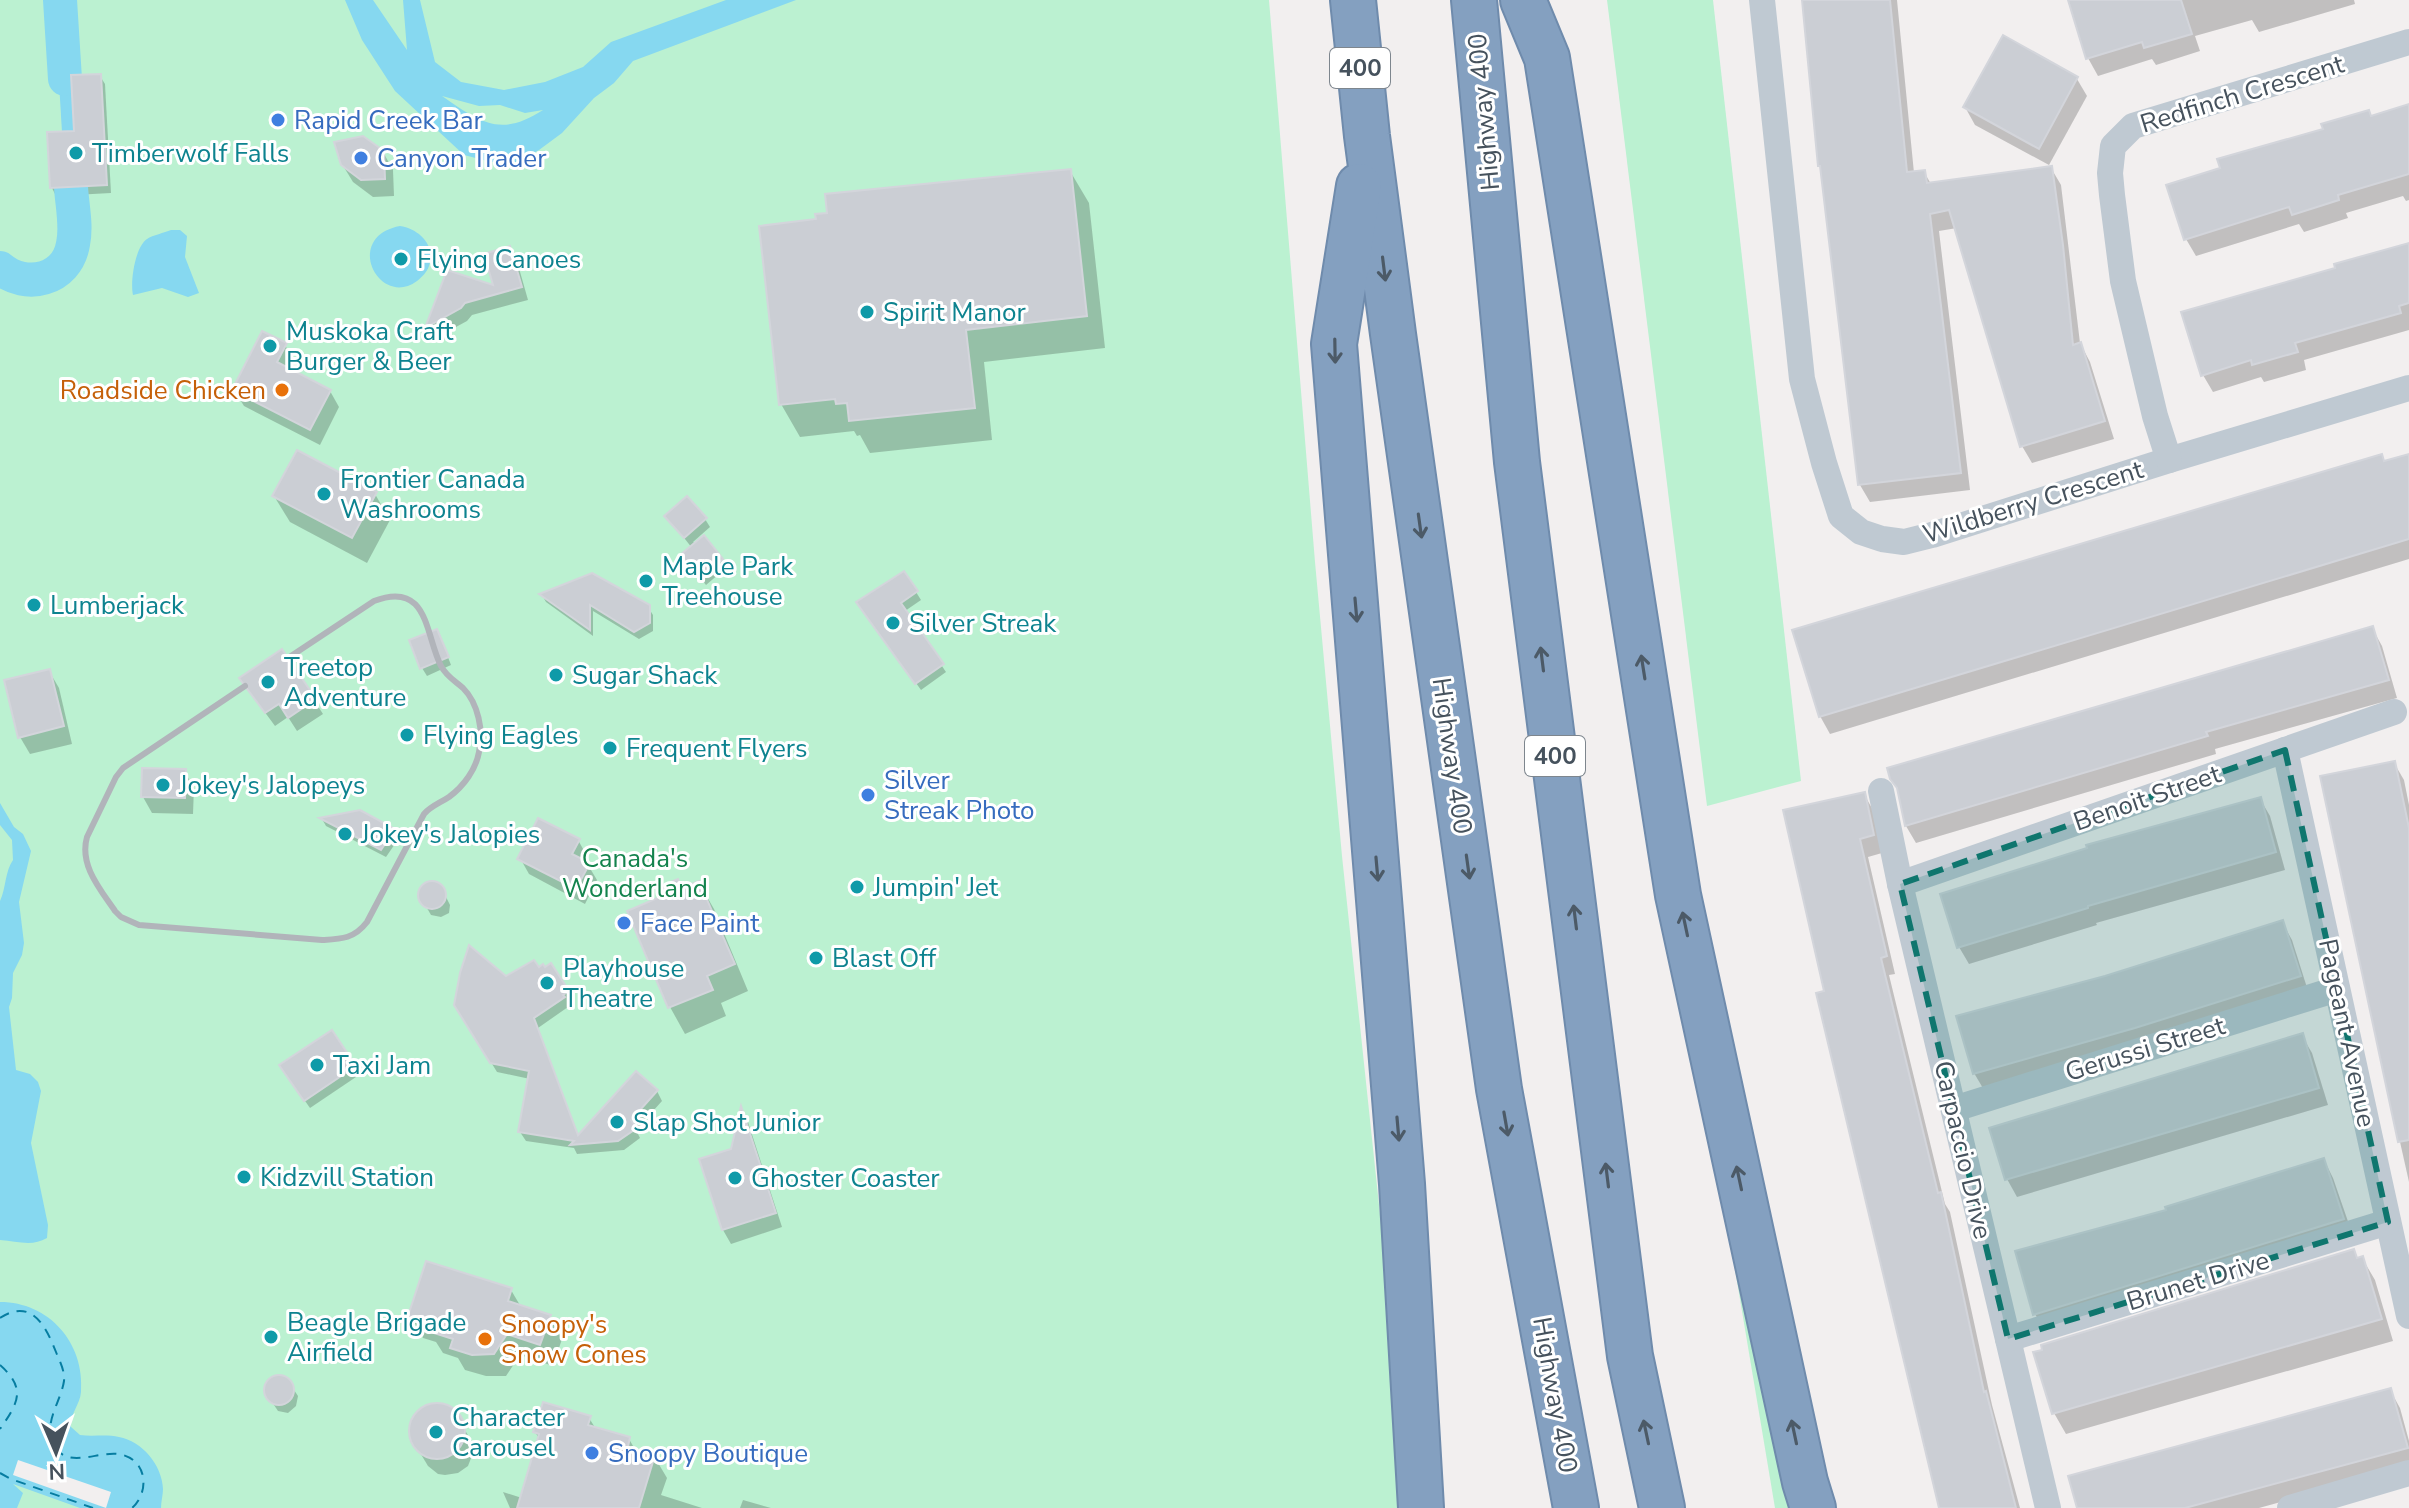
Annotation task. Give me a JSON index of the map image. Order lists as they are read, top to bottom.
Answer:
{
  "streets": {
    "highway": ["400", "Highway 400"],
    "street": [
      "Redfinch Crescent",
      "Wildberry Crescent",
      "Benoit Street",
      "Pageant Avenue",
      "Gerussi Street",
      "Carpaccio Drive",
      "Brunet Drive"
    ]
  },
  "crossings": [
    ["Redfinch Crescent", "Wildberry Crescent"],
    ["Benoit Street", "Pageant Avenue"],
    ["Benoit Street", "Carpaccio Drive"],
    ["Pageant Avenue", "Gerussi Street"],
    ["Pageant Avenue", "Brunet Drive"],
    ["Gerussi Street", "Carpaccio Drive"],
    ["Carpaccio Drive", "Brunet Drive"]
  ],
  "parks": ["Canada's Wonderland"],
  "places": [
    "Rapid Creek Bar",
    "Timberwolf Falls",
    "Canyon Trader",
    "Flying Canoes",
    "Spirit Manor",
    "Muskoka Craft Burger & Beer",
    "Roadside Chicken",
    "Frontier Canada Washrooms",
    "Maple Park Treehouse",
    "Lumberjack",
    "Silver Streak",
    "Sugar Shack",
    "Treetop Adventure",
    "Flying Eagles",
    "Frequent Flyers",
    "Jokey's Jalopeys",
    "Silver Streak Photo",
    "Jokey's Jalopies",
    "Jumpin' Jet",
    "Face Paint",
    "Blast Off",
    "Playhouse Theatre",
    "Taxi Jam",
    "Slap Shot Junior",
    "Kidzvill Station",
    "Ghoster Coaster",
    "Beagle Brigade Airfield",
    "Snoopy's Snow Cones",
    "Character Carousel",
    "Snoopy Boutique"
  ],
  "north": "bottom"
}
